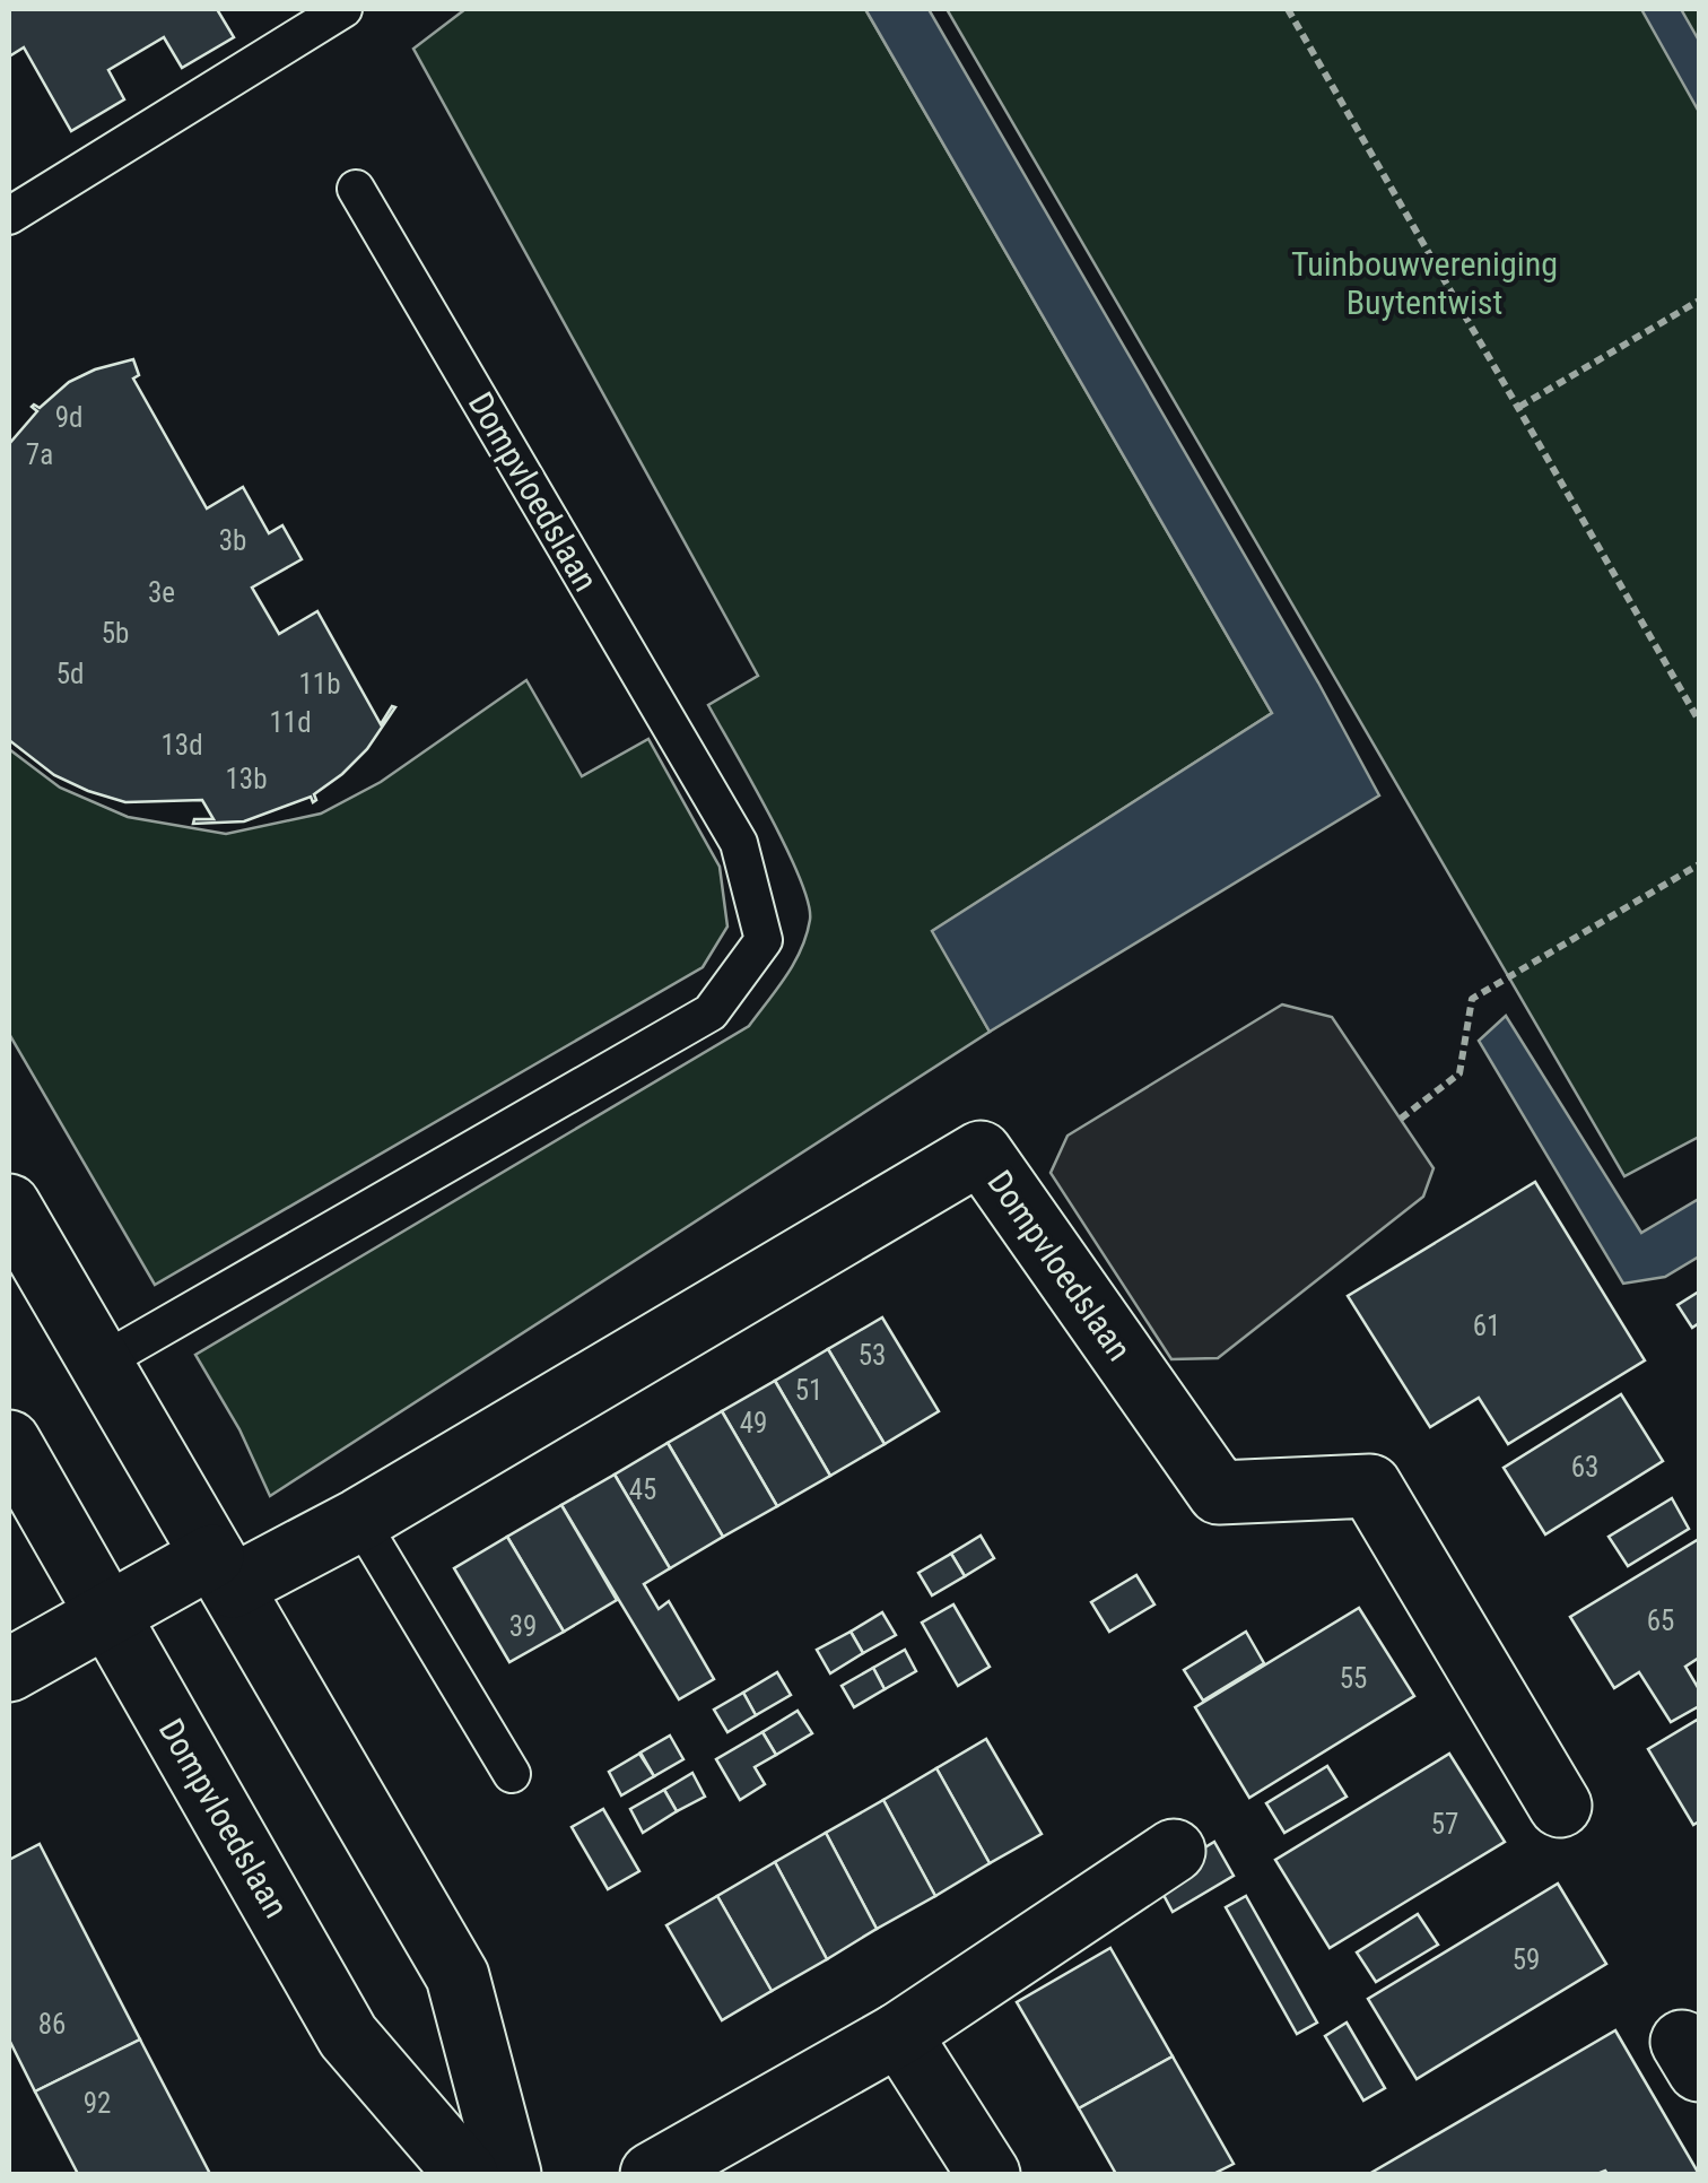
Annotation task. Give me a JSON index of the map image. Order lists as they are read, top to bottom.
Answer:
{
  "streets": {
    "street": ["Dompvloedslaan"]
  },
  "parks": ["Tuinbouwvereniging Buytentwist"],
  "house_numbers": [
    "9d",
    "7a",
    "3b",
    "3e",
    "5b",
    "5d",
    "11b",
    "11d",
    "13d",
    "13b",
    "61",
    "53",
    "51",
    "49",
    "63",
    "45",
    "65",
    "39",
    "55",
    "57",
    "59",
    "86",
    "92"
  ]
}
